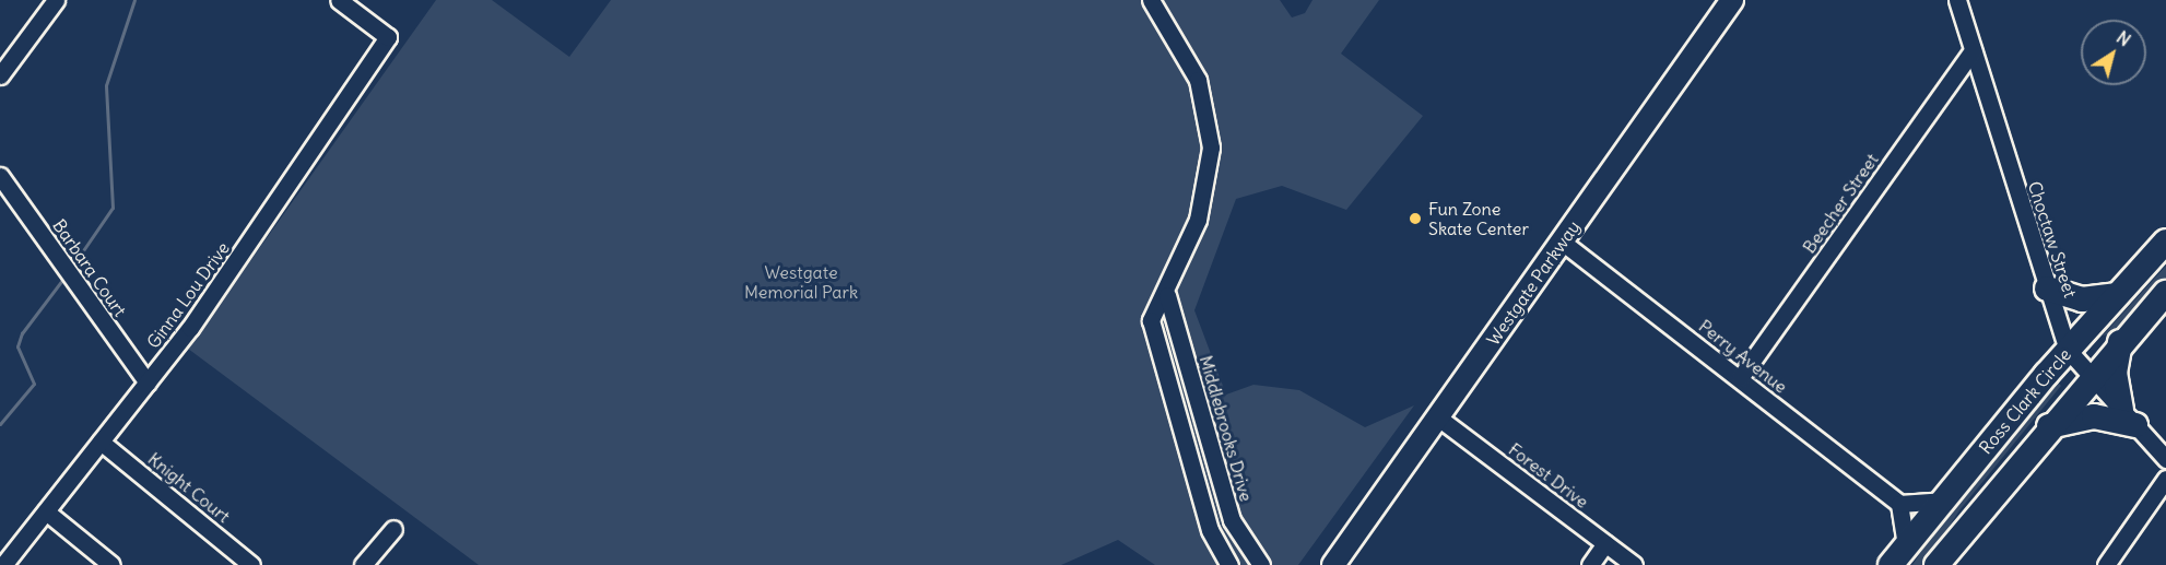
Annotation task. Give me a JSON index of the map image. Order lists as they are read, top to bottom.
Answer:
{
  "streets": {
    "highway": ["Ross Clark Circle"],
    "main road": ["Westgate Parkway"],
    "street": [
      "Beecher Street",
      "Choctaw Street",
      "Barbara Court",
      "Ginna Lou Drive",
      "Perry Avenue",
      "Middlebrooks Drive",
      "Forest Drive",
      "Knight Court"
    ]
  },
  "crossings": [
    ["Beecher Street", "Choctaw Street"],
    ["Beecher Street", "Perry Avenue"],
    ["Choctaw Street", "Ross Clark Circle"],
    ["Barbara Court", "Ginna Lou Drive"],
    ["Westgate Parkway", "Perry Avenue"],
    ["Westgate Parkway", "Forest Drive"],
    ["Ginna Lou Drive", "Knight Court"]
  ],
  "parks": ["Westgate Memorial Park"],
  "places": ["Fun Zone Skate Center"],
  "north": "top right"
}
